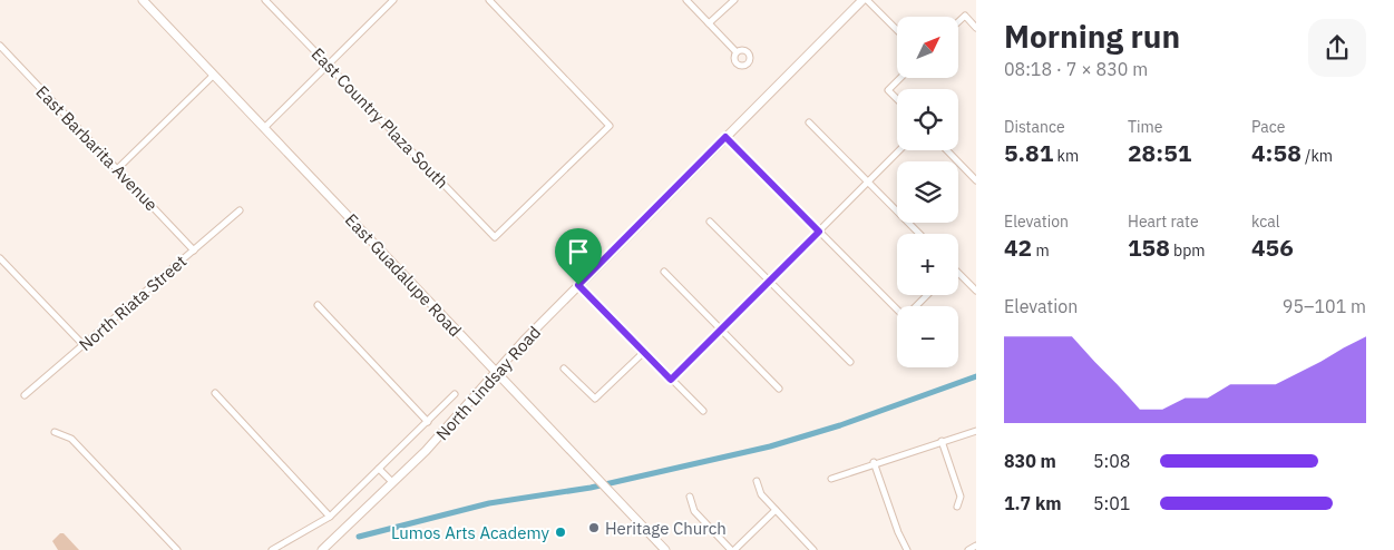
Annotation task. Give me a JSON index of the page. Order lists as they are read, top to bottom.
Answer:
{
  "streets": {
    "main road": ["East Guadalupe Road", "North Lindsay Road"],
    "street": ["East Country Plaza South", "East Barbarita Avenue", "North Riata Street"]
  },
  "crossings": [
    ["East Barbarita Avenue", "North Riata Street"],
    ["East Guadalupe Road", "North Lindsay Road"]
  ],
  "places": ["Heritage Church", "Lumos Arts Academy"],
  "north": "top right",
  "page": {
    "heading": ["Morning run", "08:18 · 7 × 830 m"],
    "map_buttons": ["+", "−"],
    "stats": [
      ["Distance", "5.81 km"],
      ["Time", "28:51"],
      ["Pace", "4:58 /km"],
      ["Elevation", "42 m"],
      ["Heart rate", "158 bpm"],
      ["kcal", "456"]
    ],
    "chart": ["Elevation", "95–101 m"],
    "list": [
      {
        "name": "830 m",
        "note": "5:08"
      },
      {
        "name": "1.7 km",
        "note": "5:01"
      }
    ]
  }
}
